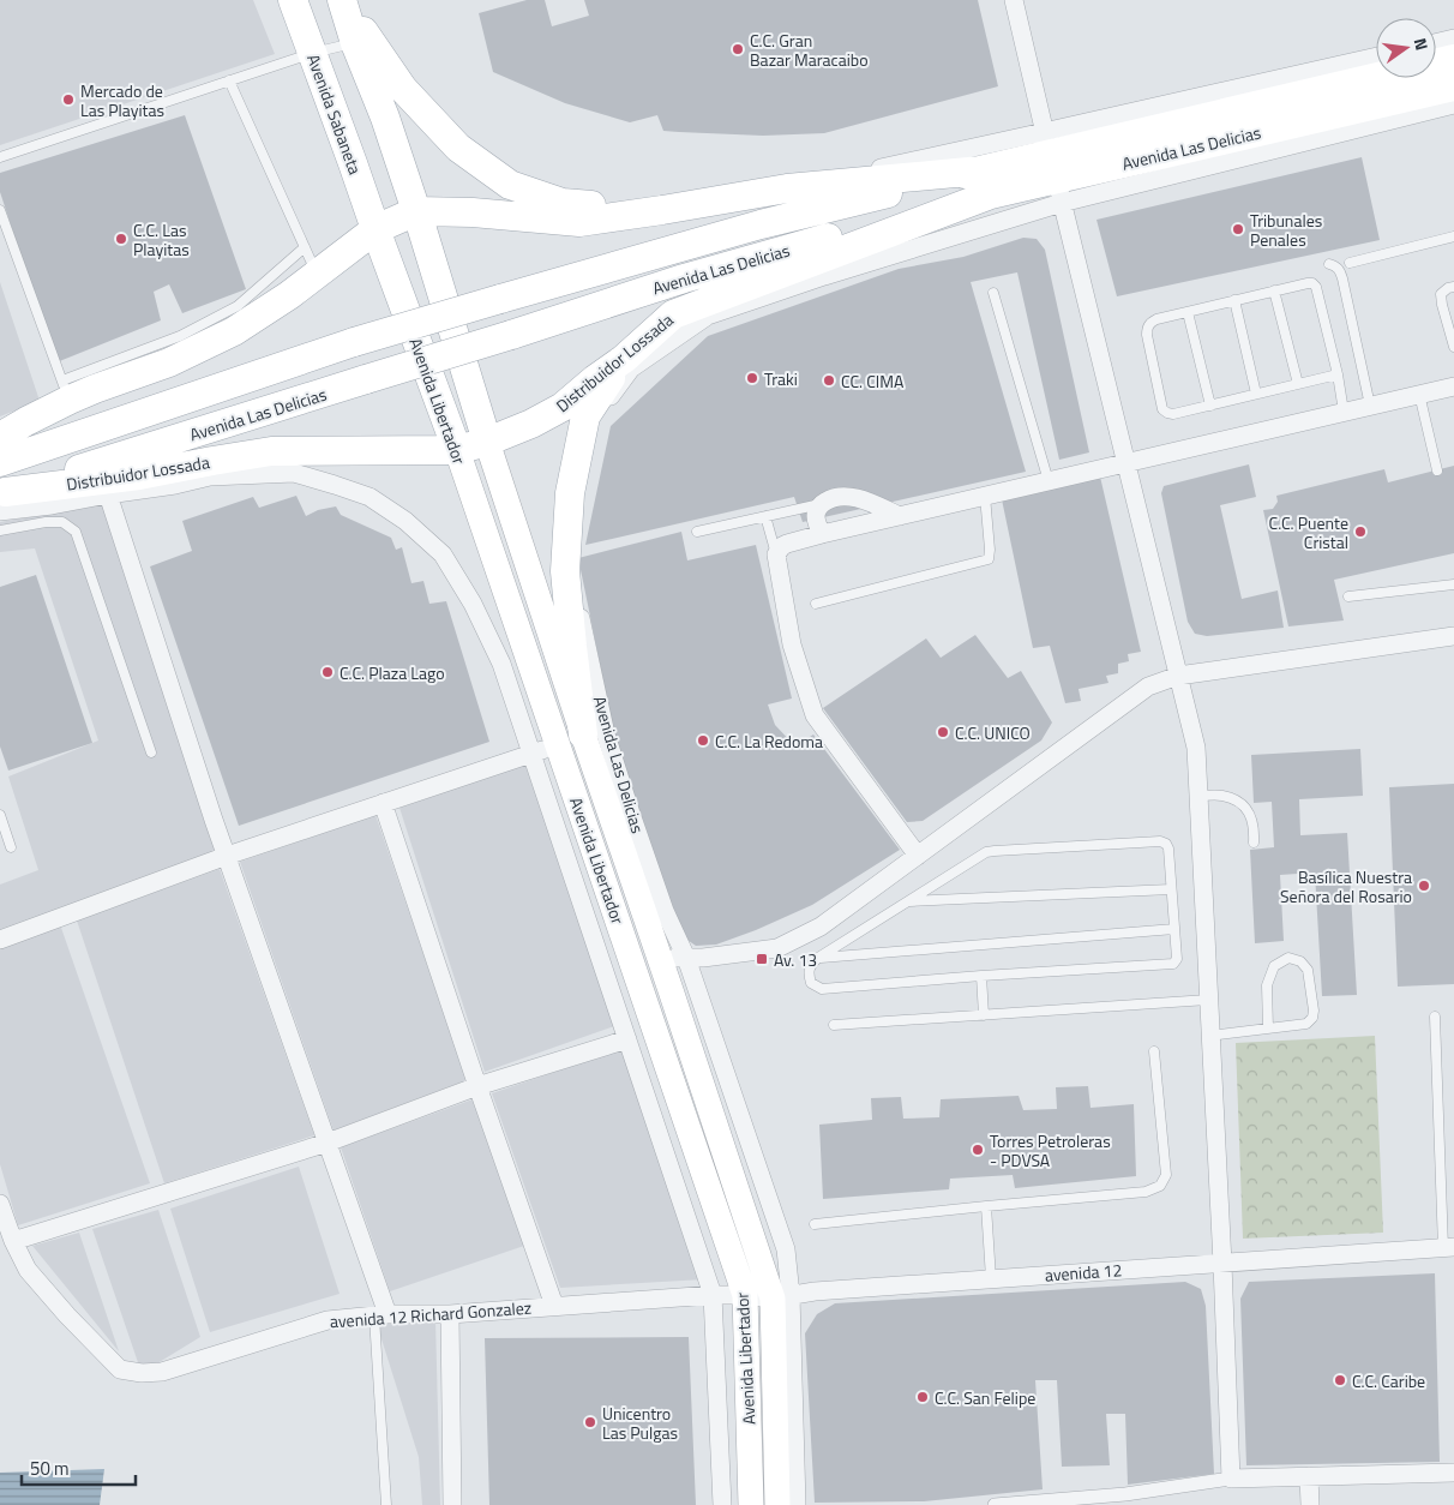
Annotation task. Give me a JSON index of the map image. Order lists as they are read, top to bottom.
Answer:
{
  "streets": {
    "main road": [
      "Avenida Sabaneta",
      "Avenida Las Delicias",
      "Distribuidor Lossada",
      "Avenida Libertador"
    ],
    "street": ["avenida 12", "avenida 12 Richard Gonzalez"]
  },
  "crossings": [
    ["Avenida Sabaneta", "Avenida Libertador"],
    ["Avenida Las Delicias", "Distribuidor Lossada"],
    ["Avenida Las Delicias", "Avenida Libertador"],
    ["Avenida Las Delicias", "avenida 12"],
    ["Distribuidor Lossada", "Avenida Libertador"],
    ["Distribuidor Lossada", "avenida 12"],
    ["Distribuidor Lossada", "avenida 12 Richard Gonzalez"],
    ["Avenida Libertador", "avenida 12"],
    ["avenida 12", "avenida 12 Richard Gonzalez"]
  ],
  "places": {
    "other": [
      "C.C. Gran Bazar Maracaibo",
      "Mercado de Las Playitas",
      "Tribunales Penales",
      "C.C. Las Playitas",
      "Traki",
      "CC. CIMA",
      "C.C. Puente Cristal",
      "C.C. Plaza Lago",
      "C.C. UNICO",
      "C.C. La Redoma",
      "Basílica Nuestra Señora del Rosario",
      "Torres Petroleras - PDVSA",
      "C.C. Caribe",
      "C.C. San Felipe",
      "Unicentro Las Pulgas"
    ],
    "transit": ["Av. 13"]
  },
  "scale_bar": "50 m",
  "north": "right"
}
